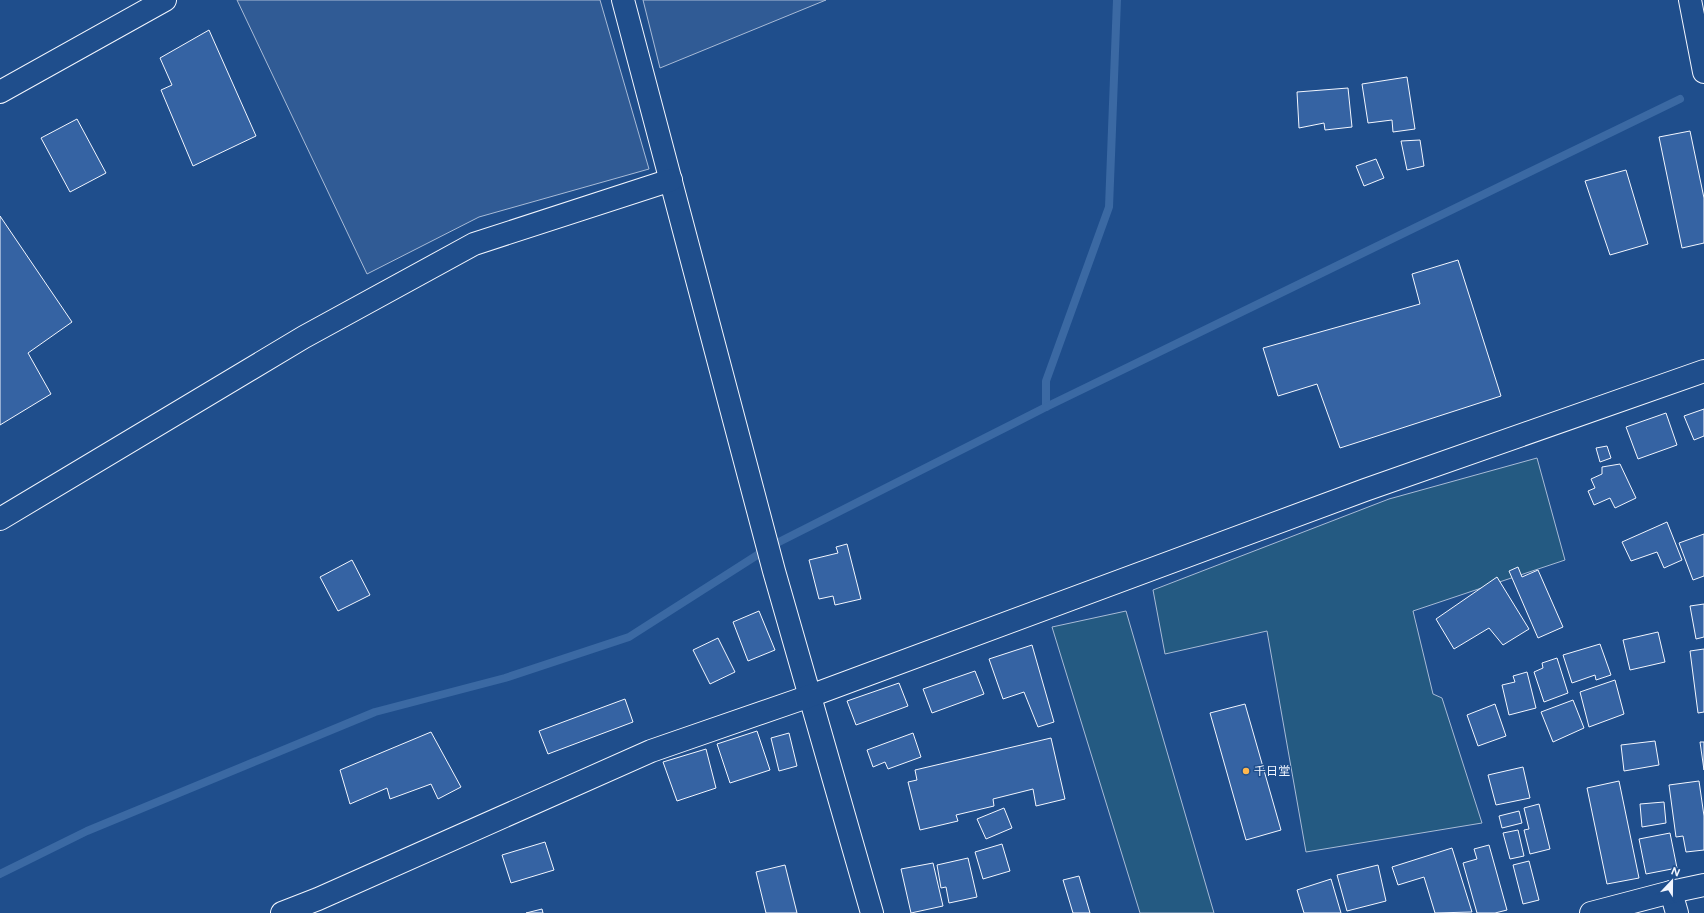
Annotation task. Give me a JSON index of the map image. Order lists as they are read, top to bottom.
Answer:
{
  "places": ["千日堂"],
  "north": "top"
}
